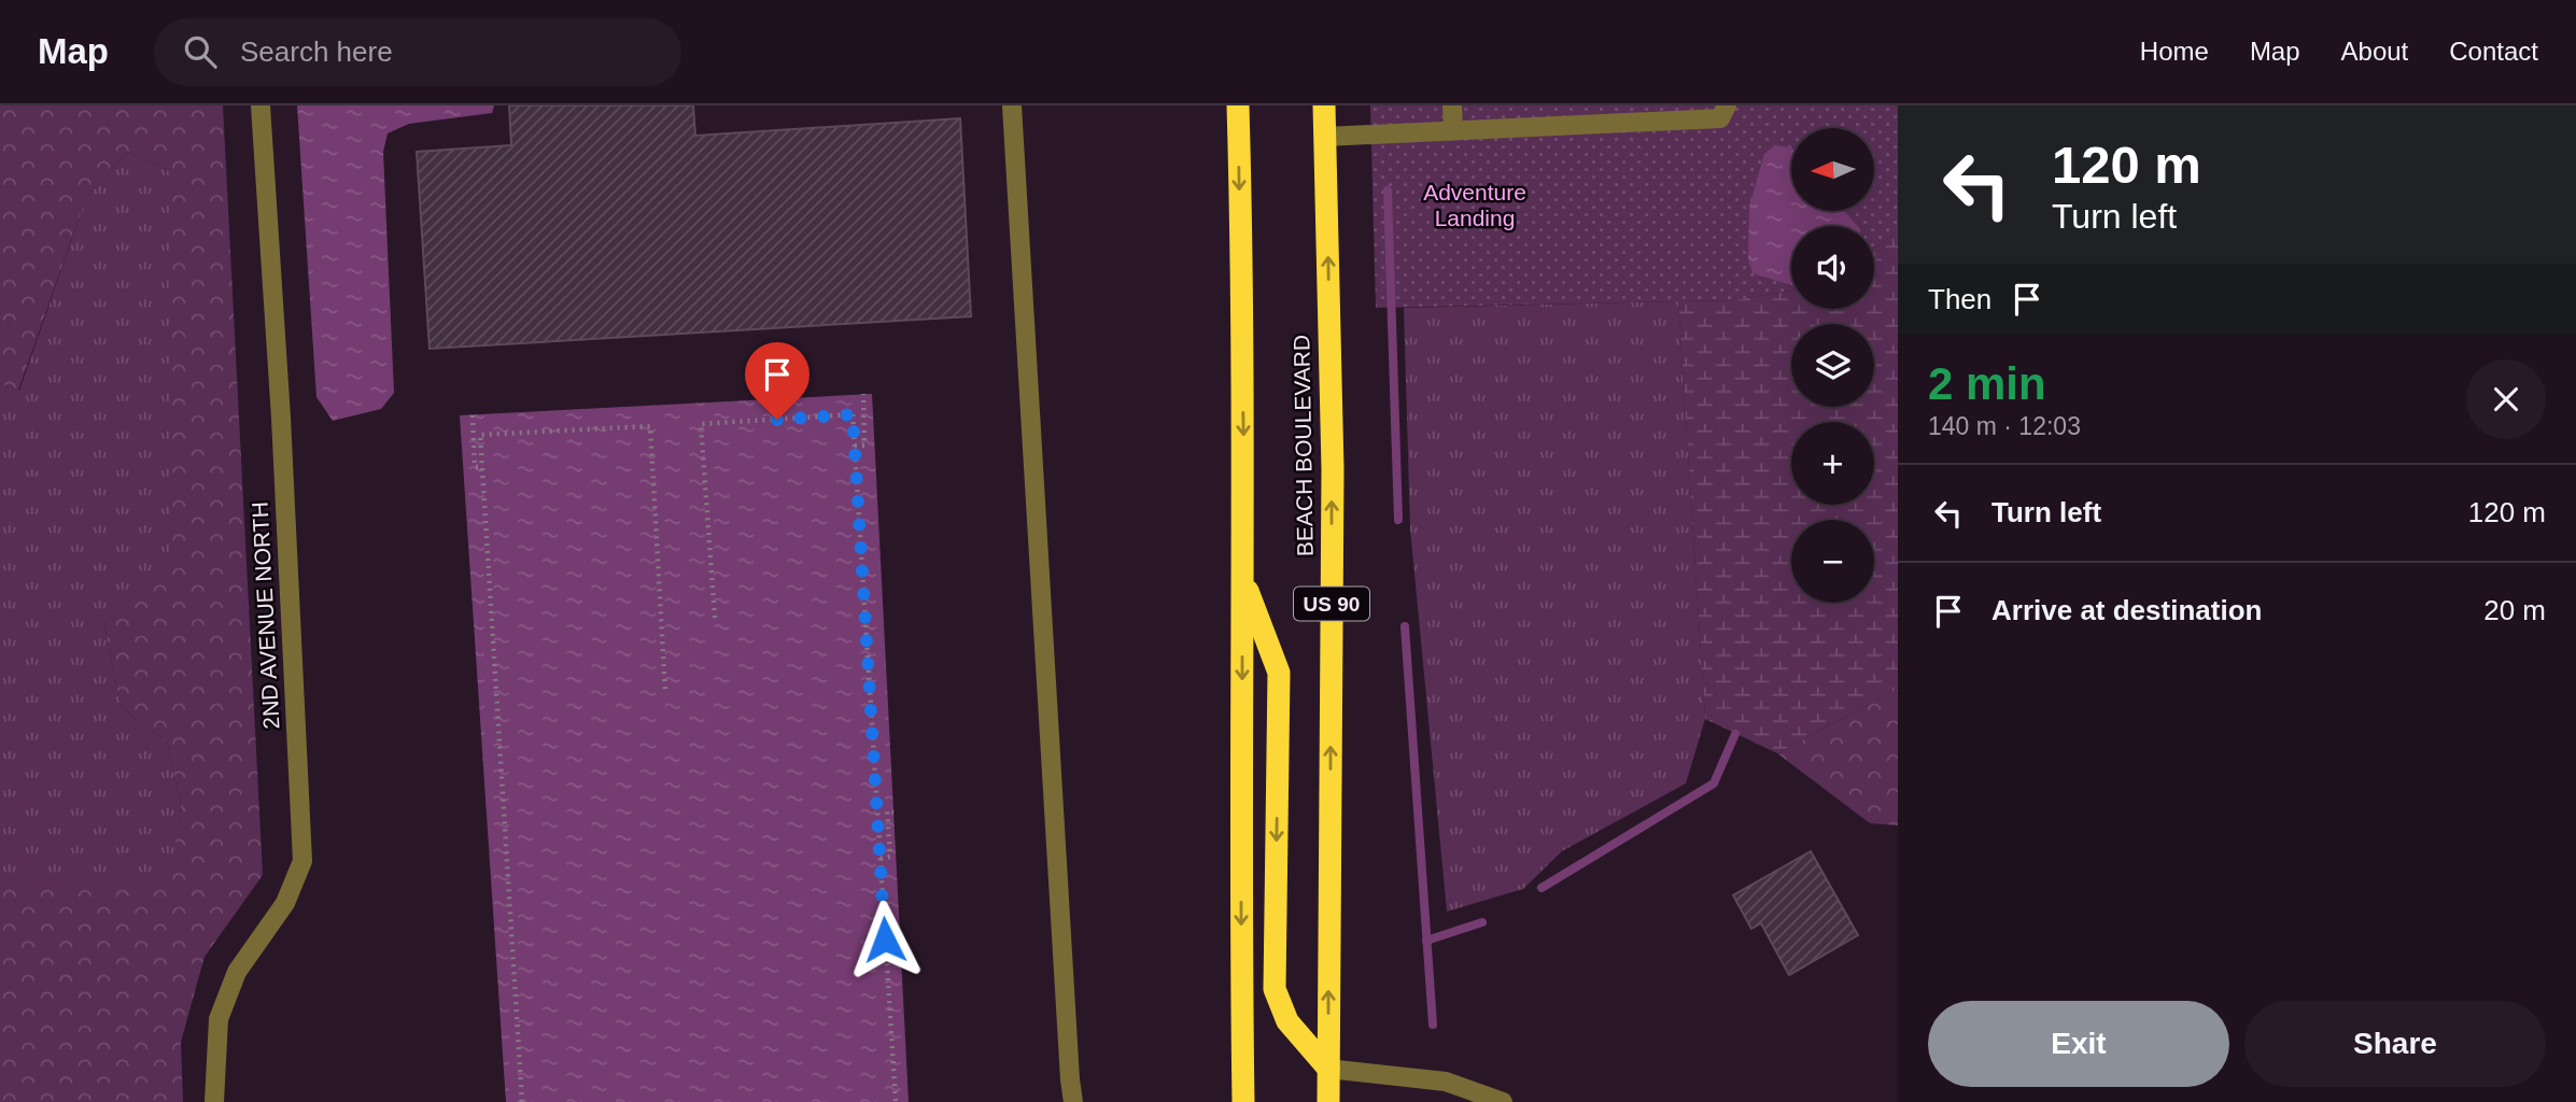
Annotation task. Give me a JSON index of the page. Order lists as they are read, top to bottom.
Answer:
{
  "streets": {
    "highway": ["BEACH BOULEVARD", "US 90"],
    "street": ["2ND AVENUE NORTH"]
  },
  "parks": ["Adventure Landing"],
  "north": "left",
  "page": {
    "header": "Map",
    "search": "Search here",
    "nav": [
      "Home",
      "Map",
      "About",
      "Contact"
    ],
    "turn": ["120 m", "Turn left"],
    "map_buttons": ["+", "−"],
    "then": "Then",
    "heading": ["2 min", "140 m · 12:03"],
    "list": [
      {
        "name": "Turn left",
        "value": "120 m"
      },
      {
        "name": "Arrive at destination",
        "value": "20 m"
      }
    ],
    "buttons": ["Exit", "Share"]
  }
}
